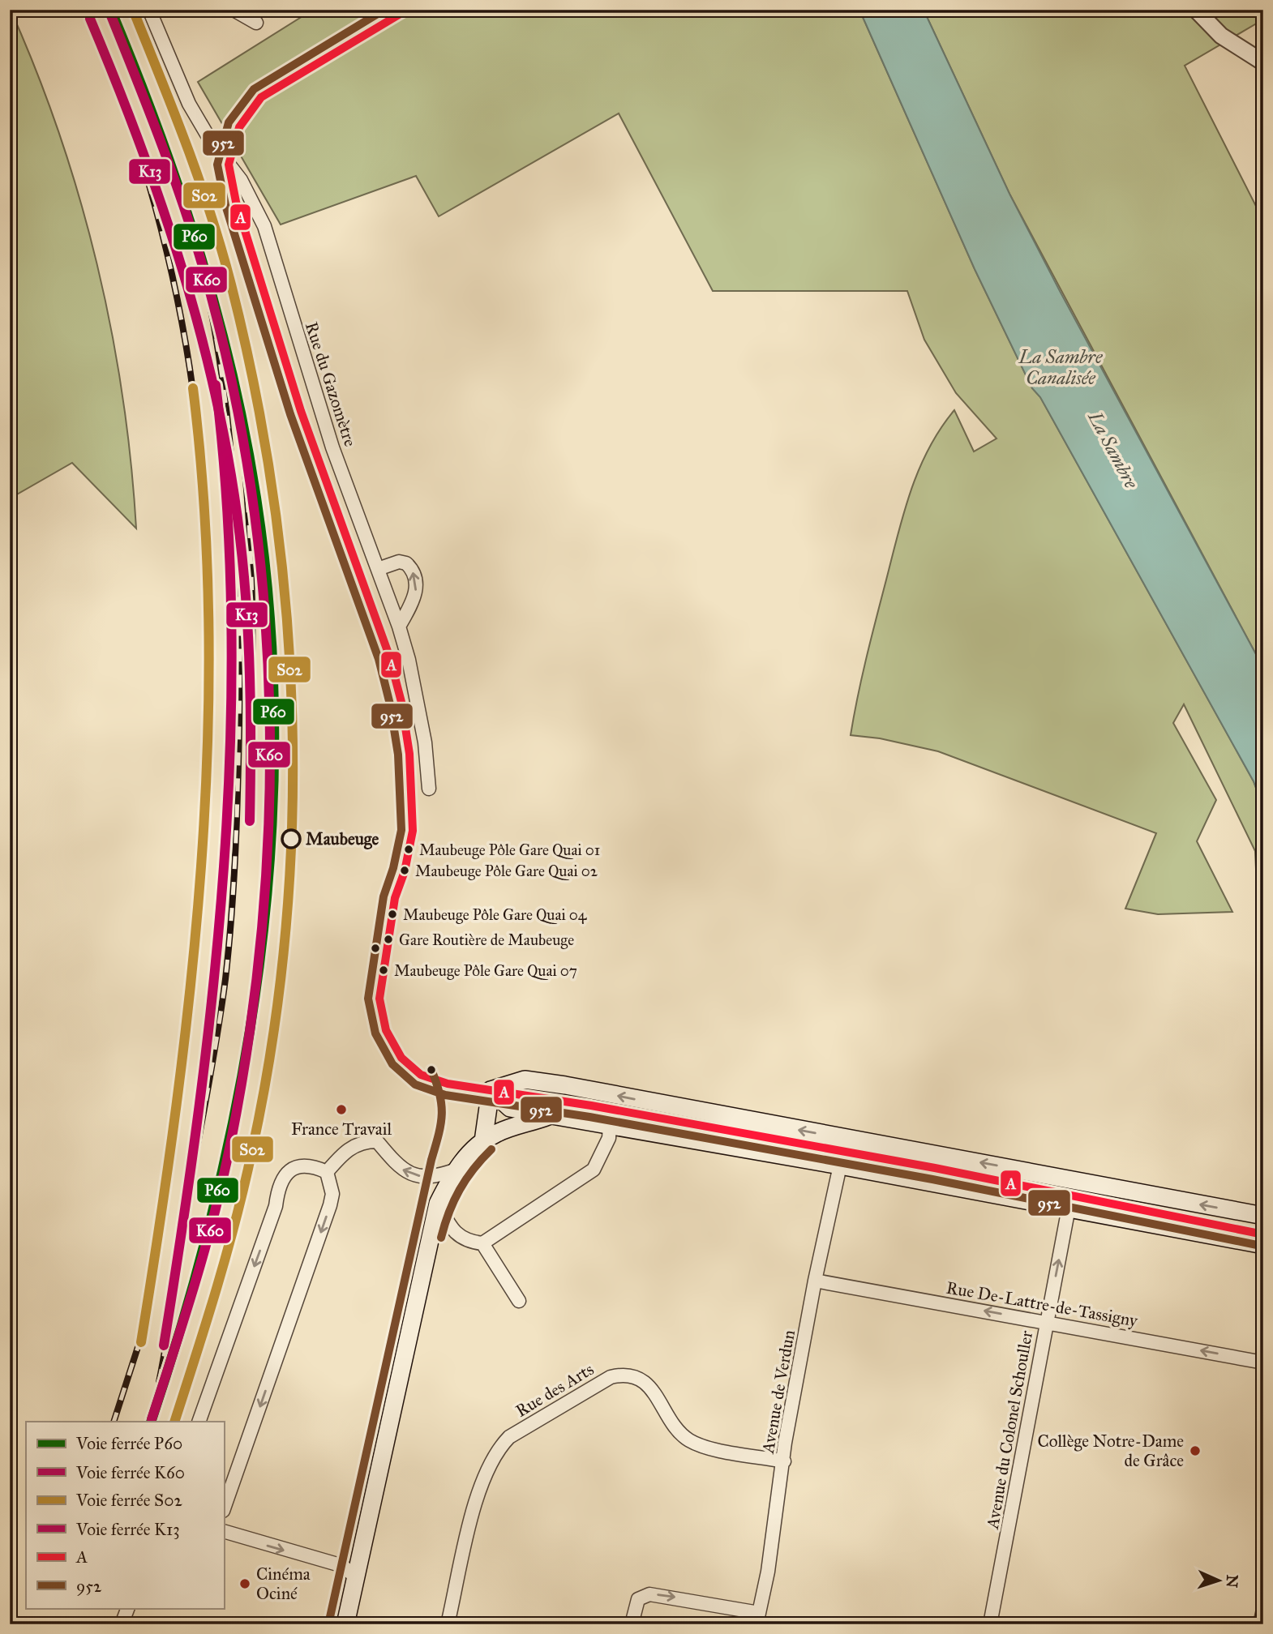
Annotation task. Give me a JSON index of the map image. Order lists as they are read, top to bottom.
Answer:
{
  "streets": {
    "street": [
      "Rue du Gazomètre",
      "Rue De-Lattre-de-Tassigny",
      "Rue des Arts",
      "Avenue de Verdun",
      "Avenue du Colonel Schouller"
    ]
  },
  "crossings": [
    ["Rue De-Lattre-de-Tassigny", "Avenue de Verdun"],
    ["Rue De-Lattre-de-Tassigny", "Avenue du Colonel Schouller"],
    ["Rue des Arts", "Avenue de Verdun"]
  ],
  "one_way": ["Rue De-Lattre-de-Tassigny"],
  "water": ["La Sambre Canalisée", "La Sambre"],
  "places": [
    "Maubeuge",
    "Maubeuge Pôle Gare Quai 01",
    "Maubeuge Pôle Gare Quai 02",
    "Maubeuge Pôle Gare Quai 04",
    "Gare Routière de Maubeuge",
    "Maubeuge Pôle Gare Quai 07",
    "France Travail",
    "Collège Notre-Dame de Grâce",
    "Cinéma Ociné"
  ],
  "lines": [
    "rail line P60",
    "rail line S02",
    "transit line A",
    "transit line 952",
    "rail line K60",
    "rail line K13"
  ],
  "legend": [
    "Voie ferrée P60",
    "Voie ferrée K60",
    "Voie ferrée S02",
    "Voie ferrée K13",
    "A",
    "952"
  ],
  "north": "right"
}
